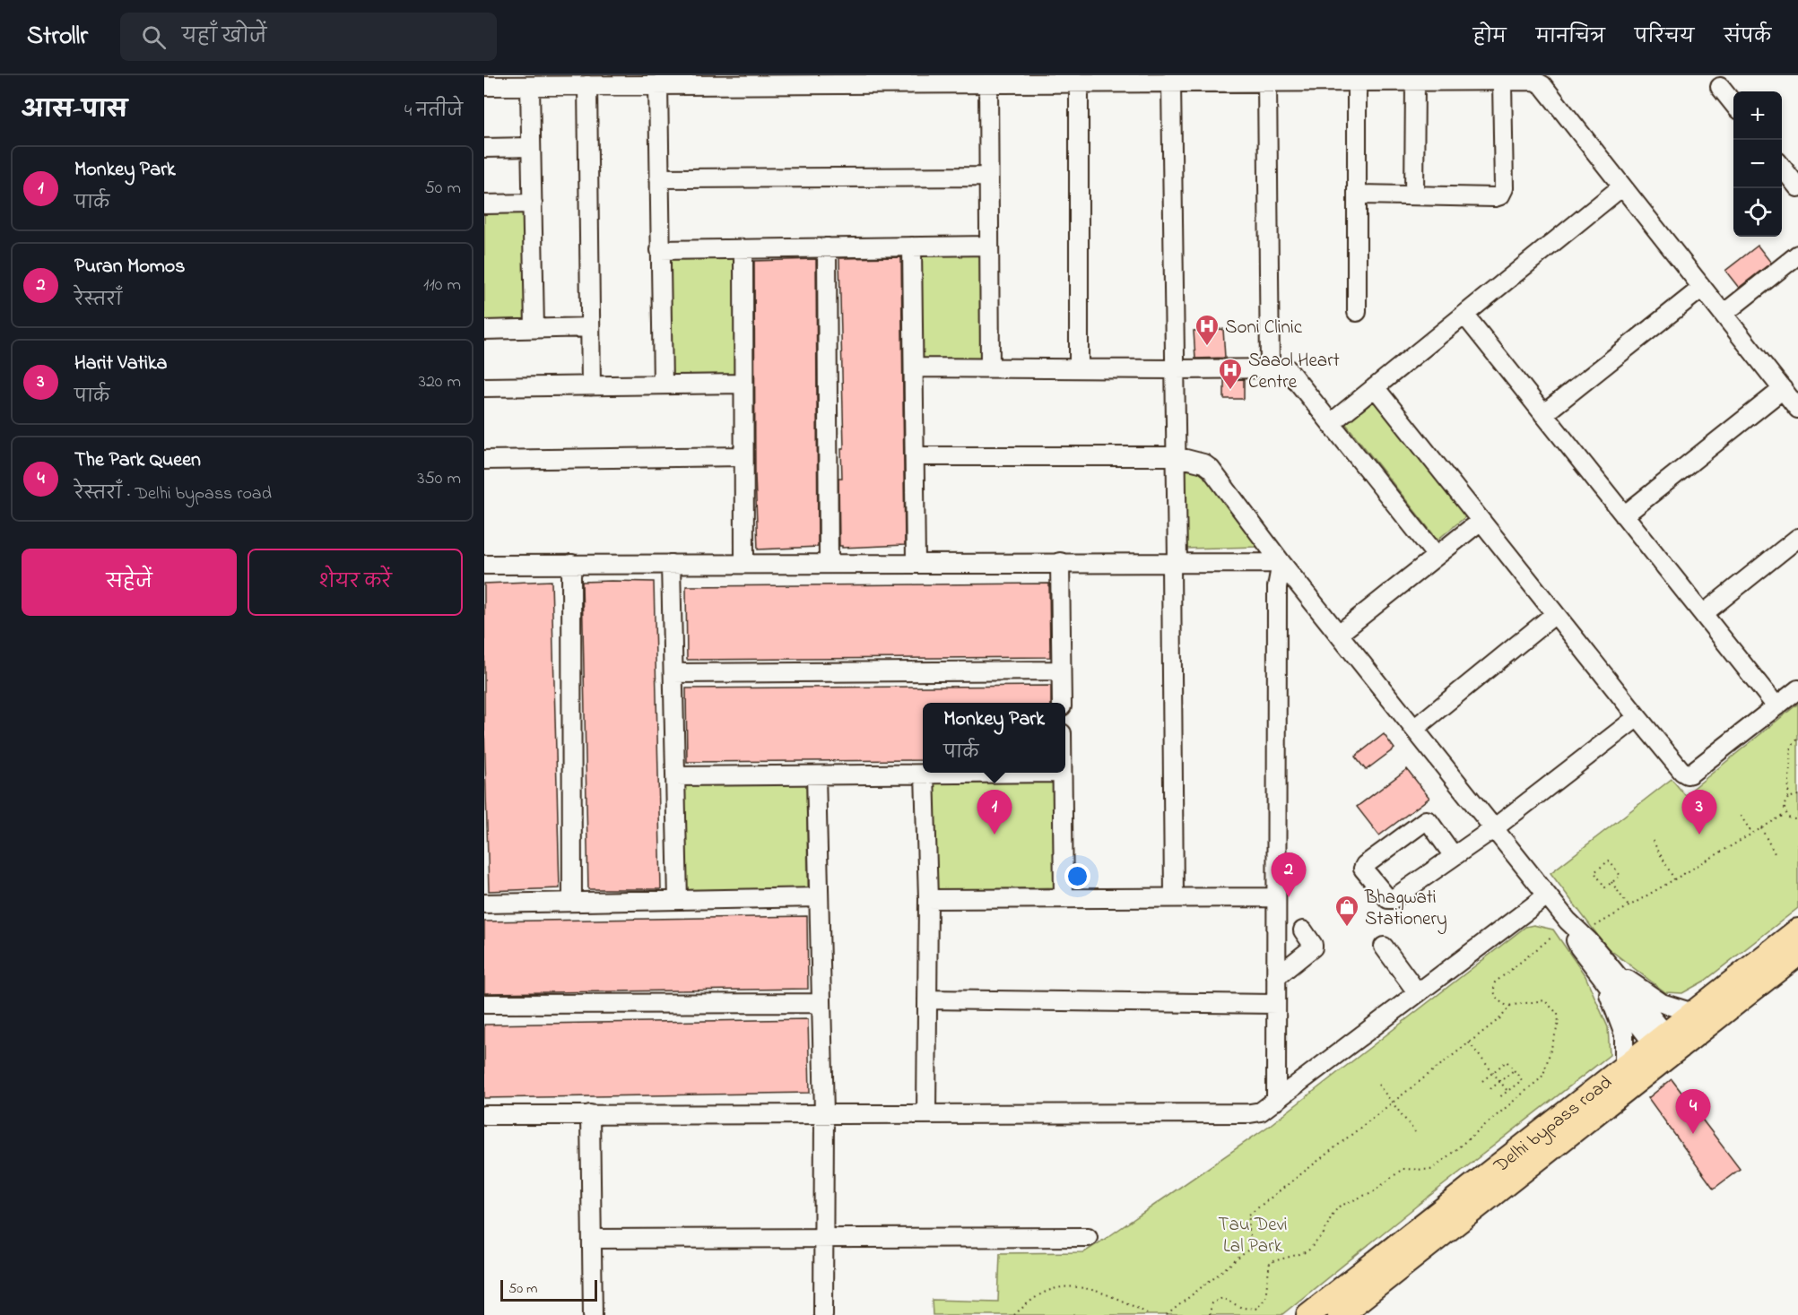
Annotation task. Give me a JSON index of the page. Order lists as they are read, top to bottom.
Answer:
{
  "streets": {
    "main road": ["Delhi bypass road"]
  },
  "parks": ["Tau Devi Lal Park"],
  "places": {
    "hospital": ["Soni Clinic", "Saaol Heart Centre"],
    "shop": ["Bhagwati Stationery"]
  },
  "scale_bar": "50 m",
  "page": {
    "header": "Strollr",
    "search": "यहाँ खोजें",
    "nav": [
      "होम",
      "मानचित्र",
      "परिचय",
      "संपर्क"
    ],
    "heading": ["आस-पास", "4 नतीजे"],
    "map_buttons": ["+", "−"],
    "list": [
      {
        "mark": "1",
        "name": "Monkey Park",
        "note": "पार्क",
        "value": "50 m"
      },
      {
        "mark": "2",
        "name": "Puran Momos",
        "note": "रेस्तराँ",
        "value": "110 m"
      },
      {
        "mark": "3",
        "name": "Harit Vatika",
        "note": "पार्क",
        "value": "320 m"
      },
      {
        "mark": "4",
        "name": "The Park Queen",
        "note": "रेस्तराँ · Delhi bypass road",
        "value": "350 m"
      }
    ],
    "buttons": ["सहेजें", "शेयर करें"],
    "popup": ["Monkey Park", "पार्क"],
    "pins": [
      "1",
      "3",
      "2",
      "4"
    ],
    "scale": "50 m"
  }
}
